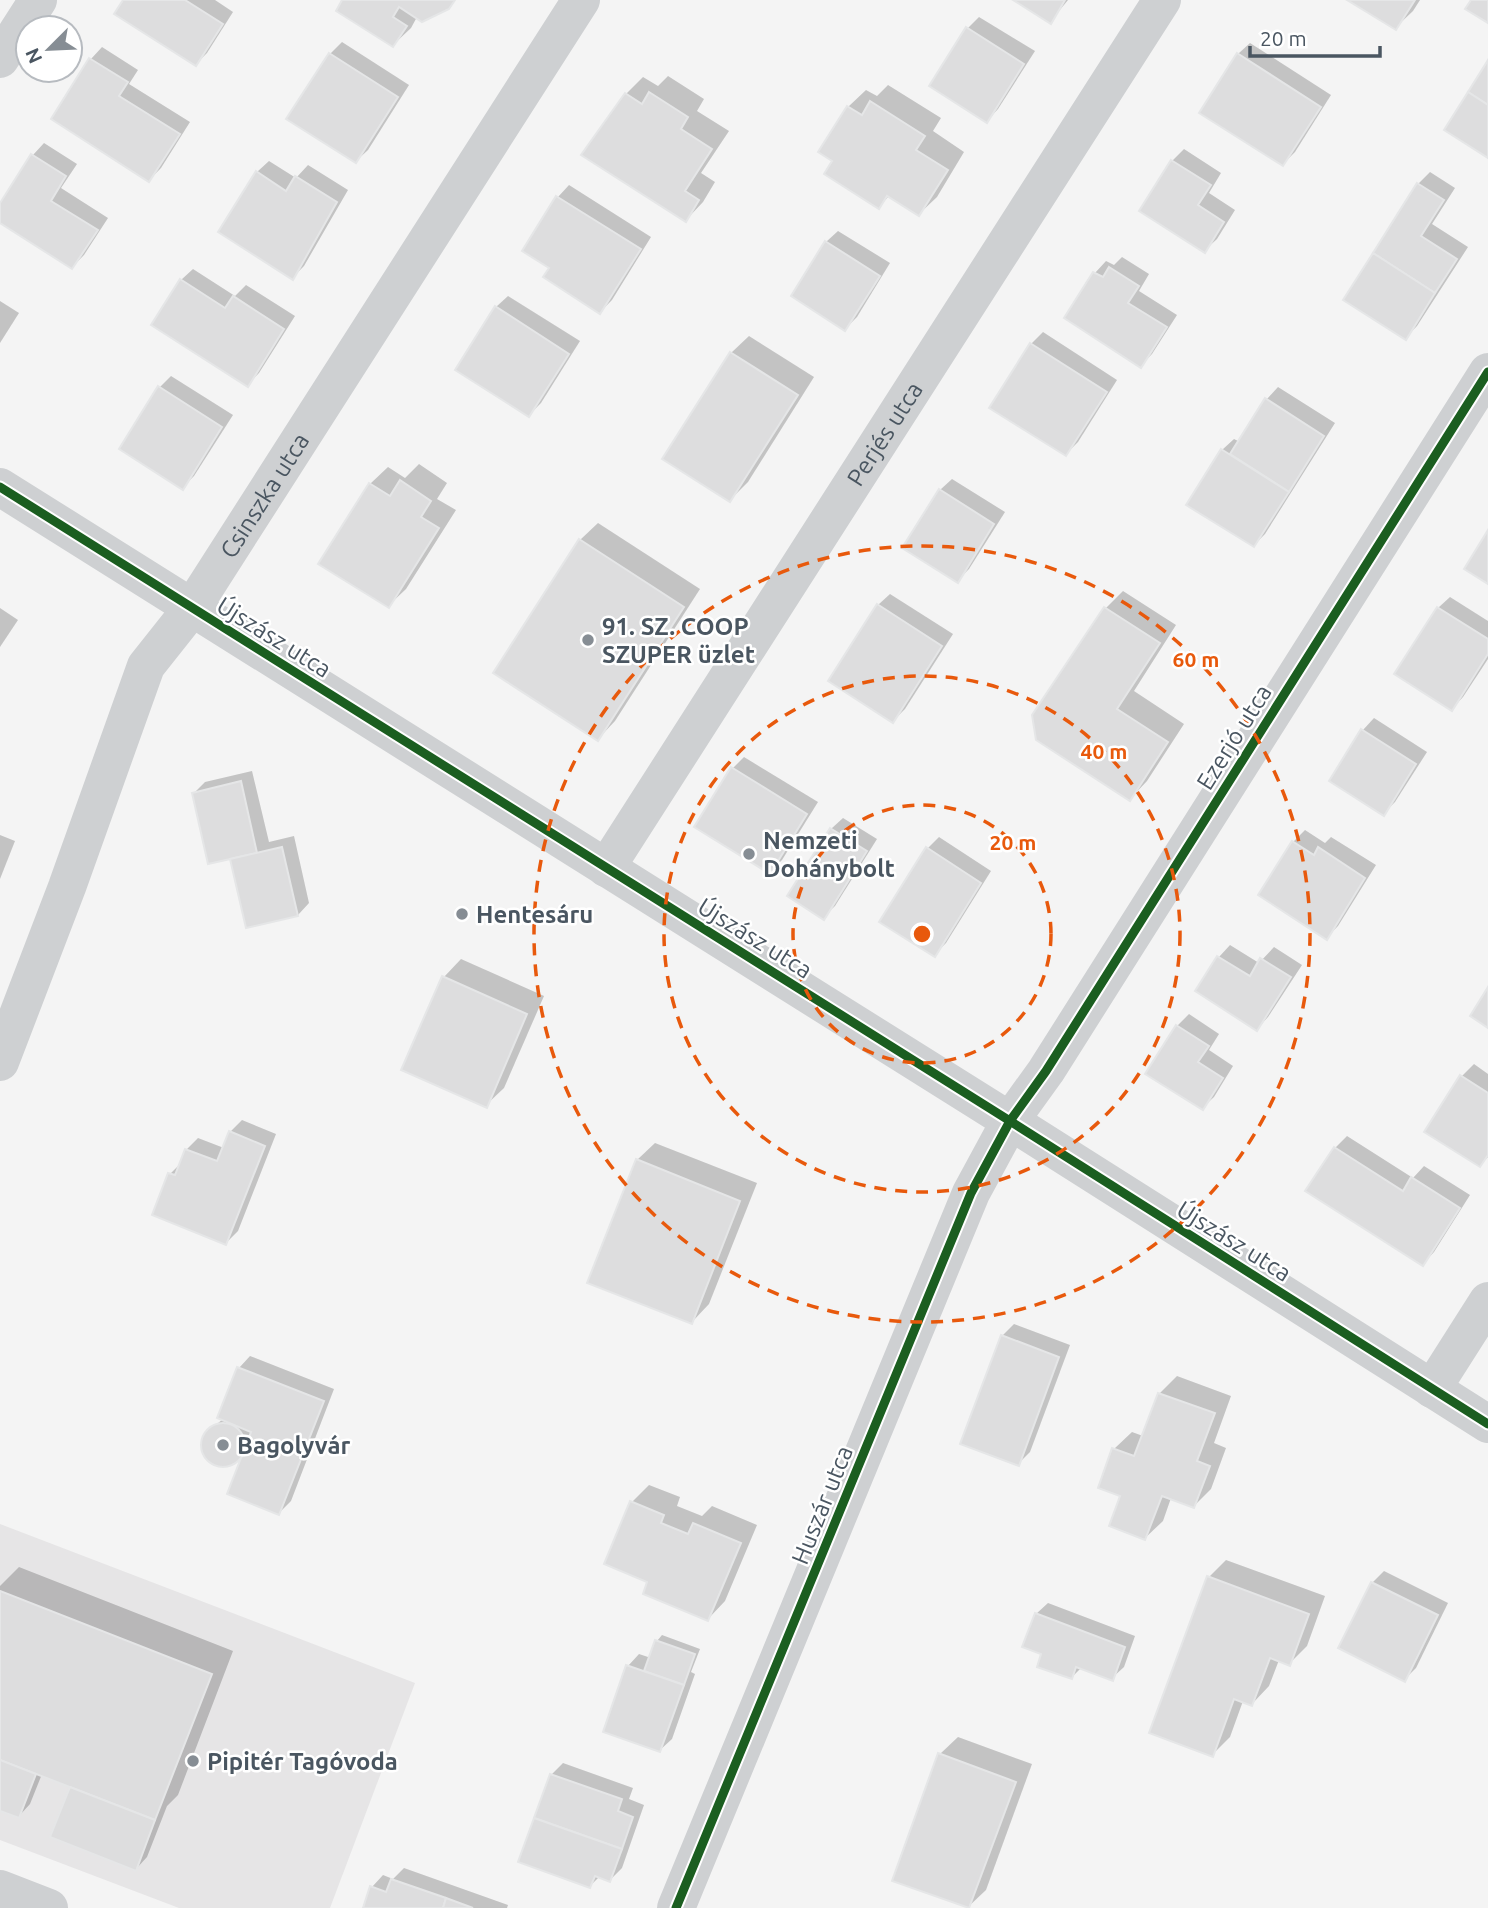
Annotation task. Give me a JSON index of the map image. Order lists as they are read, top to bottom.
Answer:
{
  "streets": {
    "street": [
      "Perjés utca",
      "Csinszka utca",
      "Újszász utca",
      "Ezerjó utca",
      "Huszár utca"
    ]
  },
  "crossings": [
    ["Perjés utca", "Újszász utca"],
    ["Csinszka utca", "Újszász utca"],
    ["Újszász utca", "Ezerjó utca"],
    ["Újszász utca", "Huszár utca"],
    ["Ezerjó utca", "Huszár utca"]
  ],
  "places": [
    "91. SZ. COOP SZUPER üzlet",
    "Nemzeti Dohánybolt",
    "Hentesáru",
    "Bagolyvár",
    "Pipitér Tagóvoda"
  ],
  "scale_bar": "20 m",
  "north": "bottom left",
  "rings": ["60 m", "40 m", "20 m"]
}
